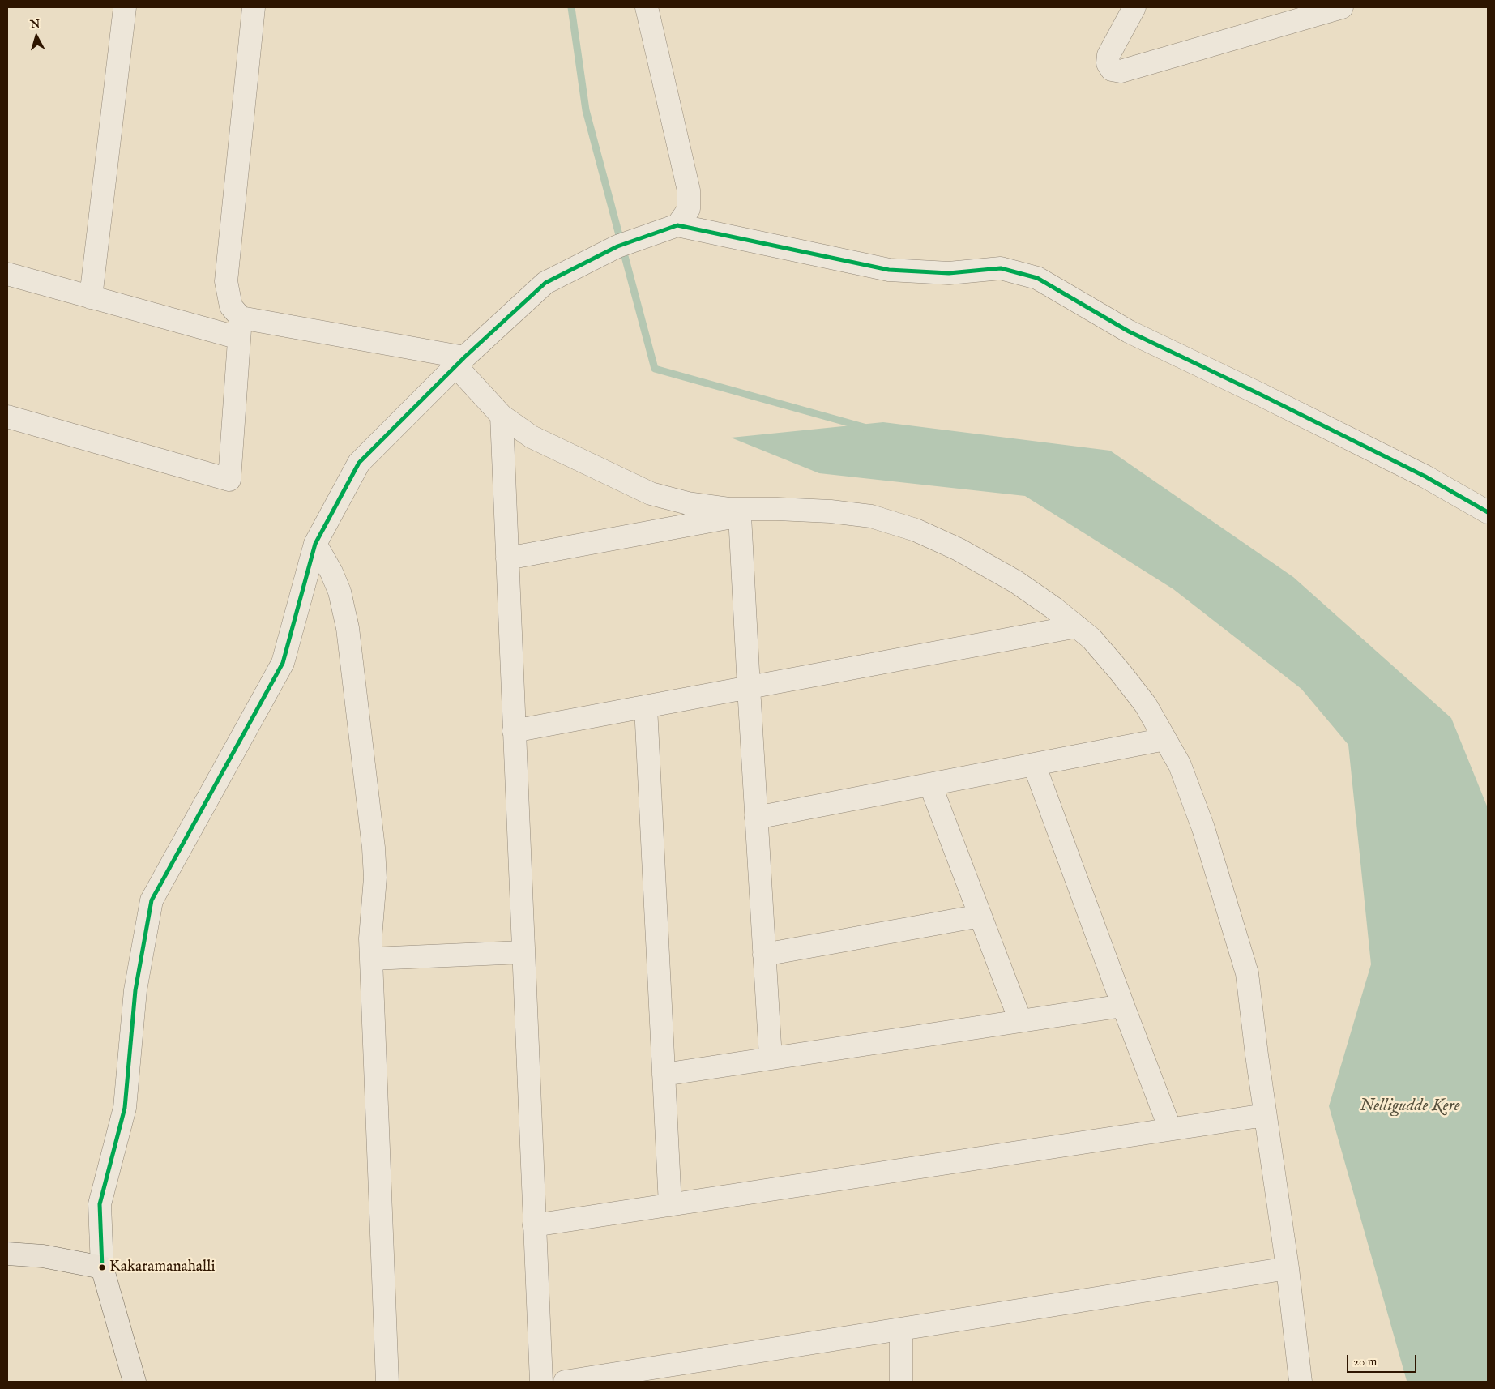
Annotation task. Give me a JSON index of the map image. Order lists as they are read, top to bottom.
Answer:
{
  "water": ["Nelligudde Kere"],
  "places": ["Kakaramanahalli"],
  "scale_bar": "20 m",
  "north": "top"
}
